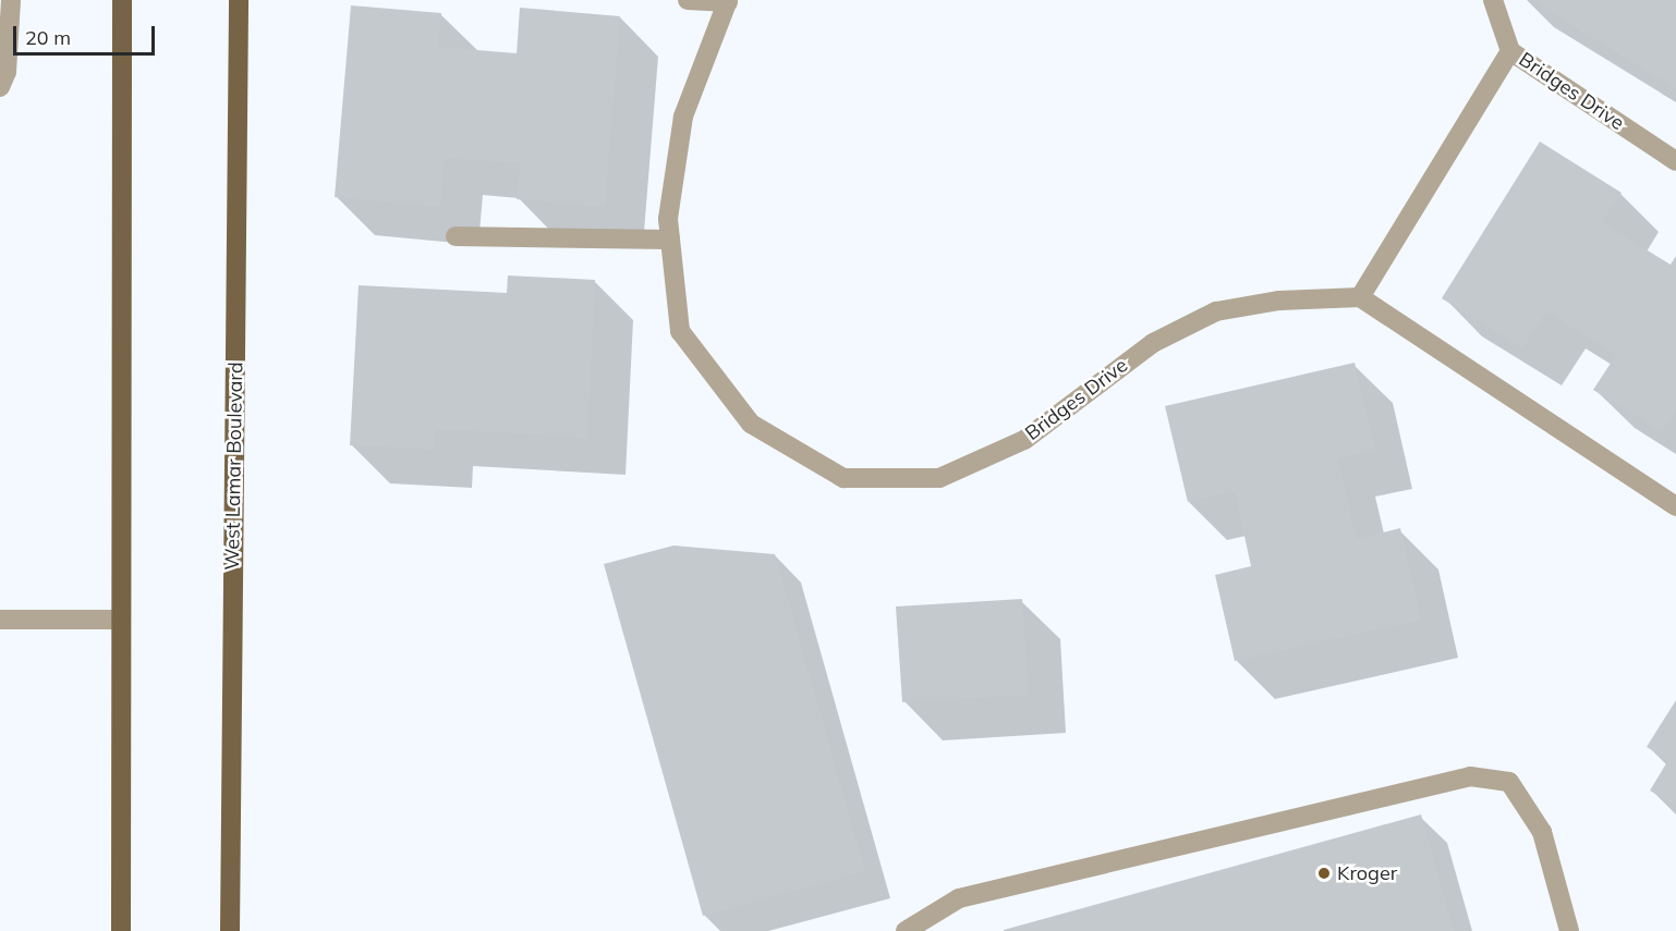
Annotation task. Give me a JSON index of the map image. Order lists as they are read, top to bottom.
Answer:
{
  "streets": {
    "main road": ["West Lamar Boulevard"],
    "lane": ["Bridges Drive"]
  },
  "places": ["Kroger"],
  "scale_bar": "20 m"
}
